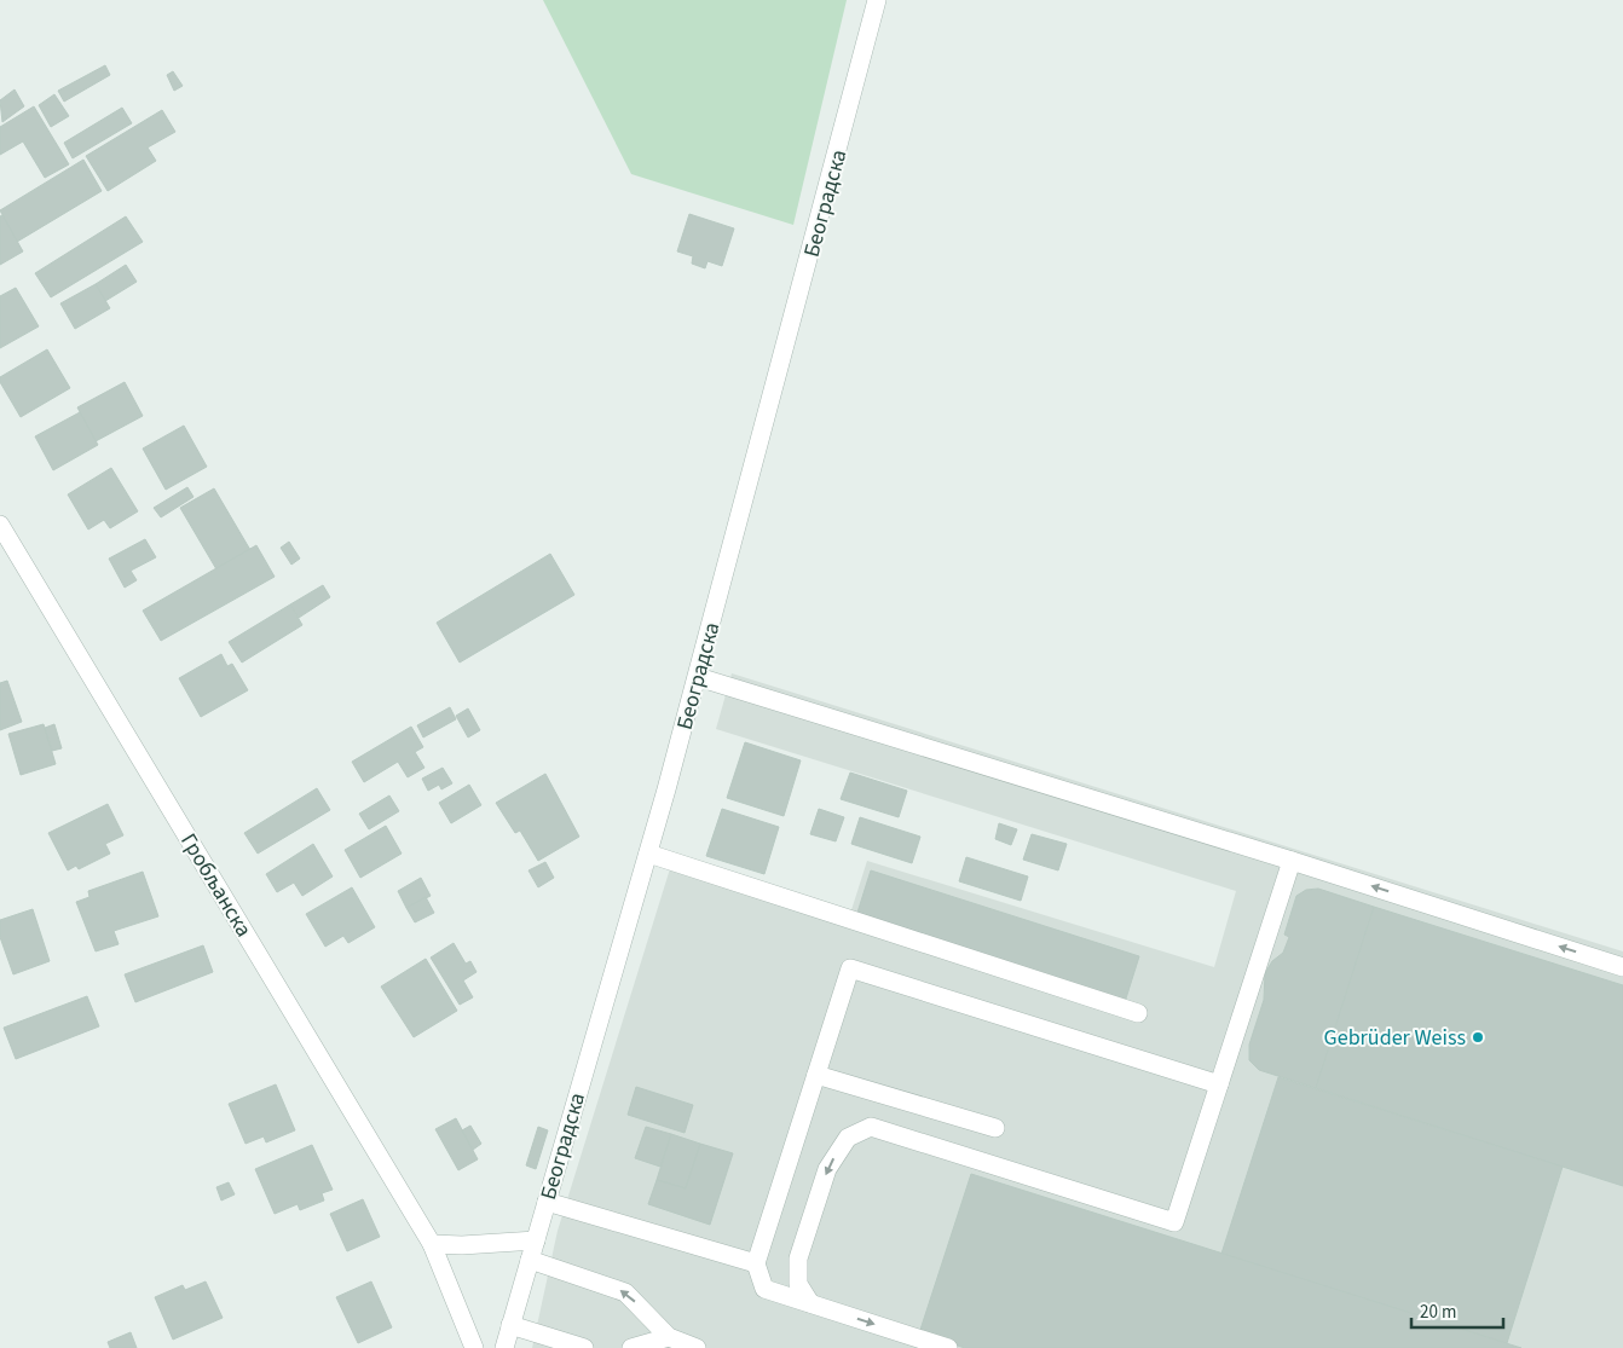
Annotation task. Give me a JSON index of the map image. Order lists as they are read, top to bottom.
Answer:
{
  "streets": {
    "street": ["Београдска", "Гробљанска"]
  },
  "places": ["Gebrüder Weiss"],
  "scale_bar": "20 m"
}
